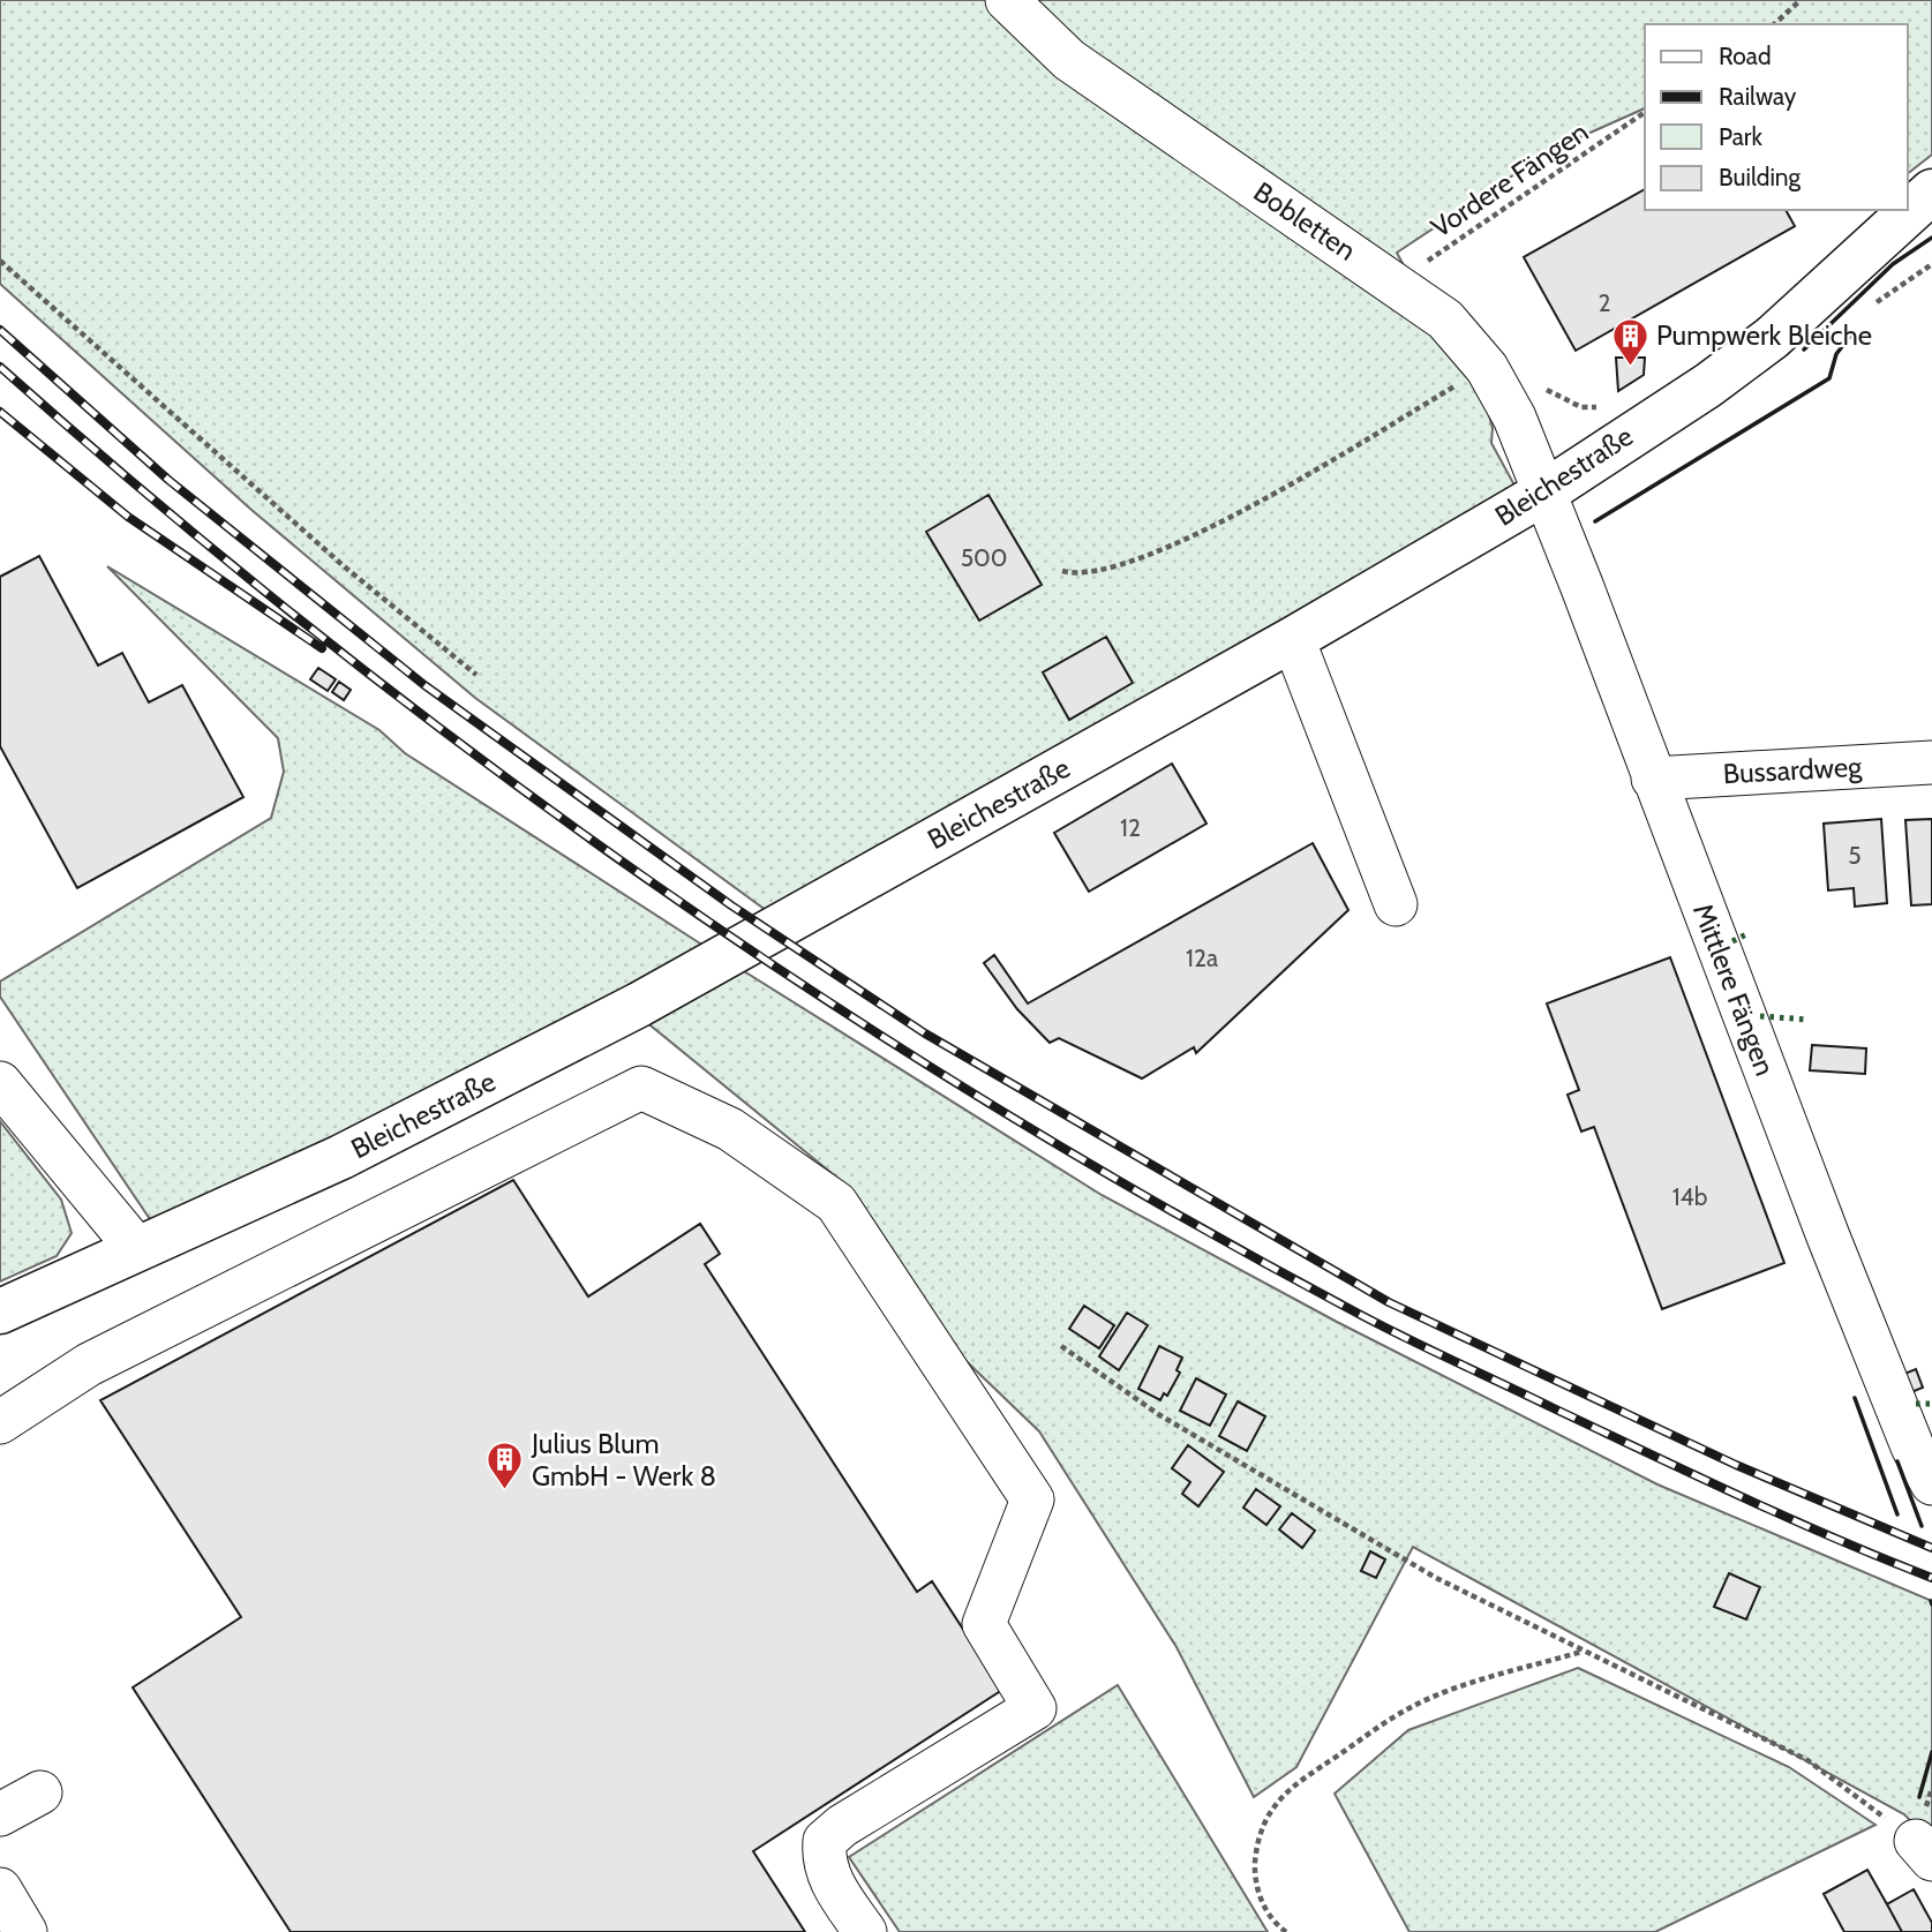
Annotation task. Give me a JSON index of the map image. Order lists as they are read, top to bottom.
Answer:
{
  "streets": {
    "main road": ["Bleichestraße"],
    "street": ["Bobletten", "Bussardweg", "Mittlere Fängen"],
    "path": ["Vordere Fängen"]
  },
  "crossings": [
    ["Vordere Fängen", "Bobletten"],
    ["Bobletten", "Bleichestraße"],
    ["Bobletten", "Mittlere Fängen"],
    ["Bleichestraße", "Mittlere Fängen"],
    ["Bussardweg", "Mittlere Fängen"]
  ],
  "places": {
    "building": ["Pumpwerk Bleiche", "Julius Blum GmbH - Werk 8"]
  },
  "house_numbers": [
    "2",
    "500",
    "12",
    "5",
    "12a",
    "14b"
  ],
  "legend": [
    "Road",
    "Railway",
    "Park",
    "Building"
  ]
}
